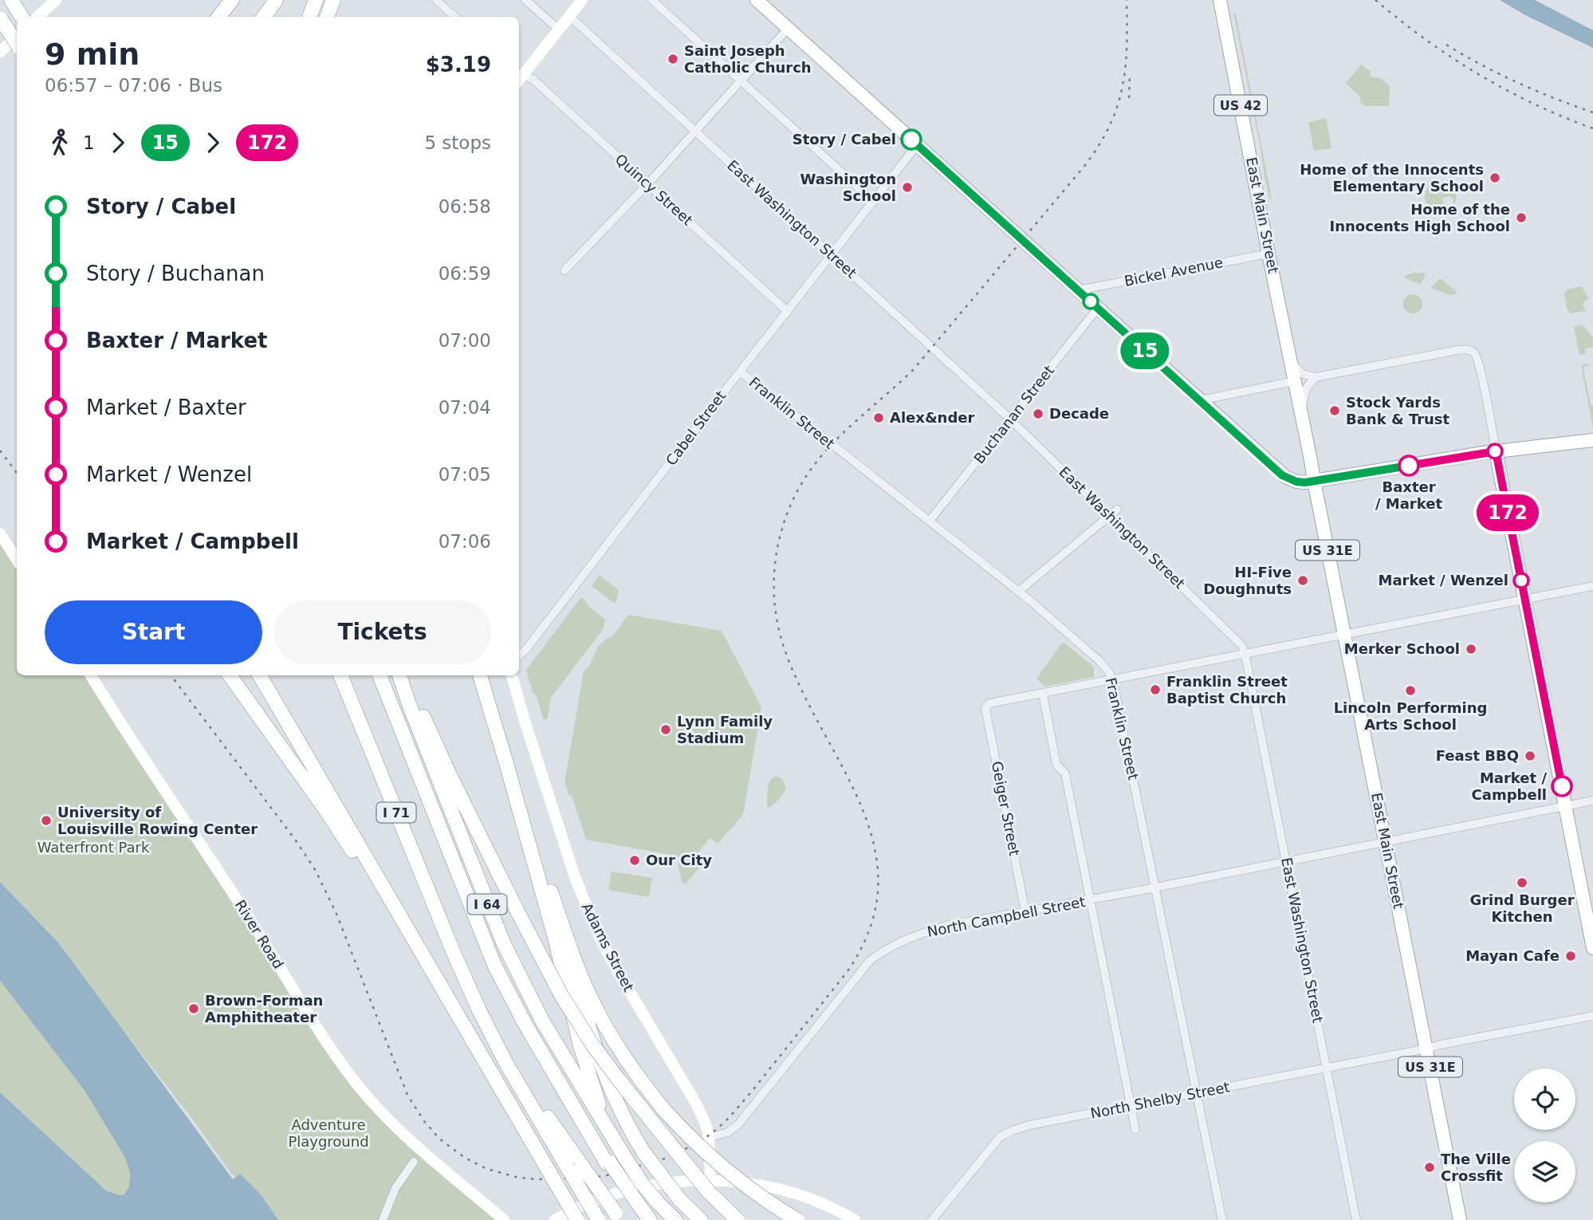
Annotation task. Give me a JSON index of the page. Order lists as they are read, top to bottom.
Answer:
{
  "streets": {
    "highway": ["I 71", "I 64"],
    "main road": ["US 42", "East Main Street", "US 31E"],
    "street": [
      "Quincy Street",
      "East Washington Street",
      "Bickel Avenue",
      "Franklin Street",
      "Buchanan Street",
      "Cabel Street",
      "Geiger Street",
      "North Campbell Street",
      "River Road",
      "Adams Street",
      "North Shelby Street"
    ]
  },
  "crossings": [
    ["Quincy Street", "Cabel Street"],
    ["East Main Street", "Bickel Avenue"],
    ["East Main Street", "North Campbell Street"],
    ["East Main Street", "North Shelby Street"],
    ["East Washington Street", "Buchanan Street"],
    ["East Washington Street", "Cabel Street"],
    ["East Washington Street", "North Campbell Street"],
    ["East Washington Street", "North Shelby Street"],
    ["Franklin Street", "Buchanan Street"],
    ["Franklin Street", "Cabel Street"],
    ["Franklin Street", "North Campbell Street"],
    ["Franklin Street", "North Shelby Street"],
    ["Geiger Street", "North Campbell Street"],
    ["North Campbell Street", "Adams Street"]
  ],
  "parks": ["Waterfront Park", "Adventure Playground"],
  "places": [
    "Saint Joseph Catholic Church",
    "Story / Cabel",
    "Home of the Innocents Elementary School",
    "Washington School",
    "Home of the Innocents High School",
    "Stock Yards Bank & Trust",
    "Decade",
    "Alex&nder",
    "Baxter / Market",
    "HI-Five Doughnuts",
    "Market / Wenzel",
    "Merker School",
    "Franklin Street Baptist Church",
    "Lincoln Performing Arts School",
    "Lynn Family Stadium",
    "Feast BBQ",
    "Market / Campbell",
    "University of Louisville Rowing Center",
    "Our City",
    "Grind Burger Kitchen",
    "Mayan Cafe",
    "Brown-Forman Amphitheater",
    "The Ville Crossfit"
  ],
  "lines": ["bus line 15", "bus line 172"],
  "page": {
    "on_map": ["15", "172"],
    "heading": ["9 min", "06:57 – 07:06 · Bus", "$3.19"],
    "legs": [
      "1",
      "15",
      "172",
      "5 stops"
    ],
    "list": [
      {
        "name": "Story / Cabel",
        "value": "06:58"
      },
      {
        "name": "Story / Buchanan",
        "value": "06:59"
      },
      {
        "name": "Baxter / Market",
        "value": "07:00"
      },
      {
        "name": "Market / Baxter",
        "value": "07:04"
      },
      {
        "name": "Market / Wenzel",
        "value": "07:05"
      },
      {
        "name": "Market / Campbell",
        "value": "07:06"
      }
    ],
    "buttons": ["Start", "Tickets"]
  }
}
